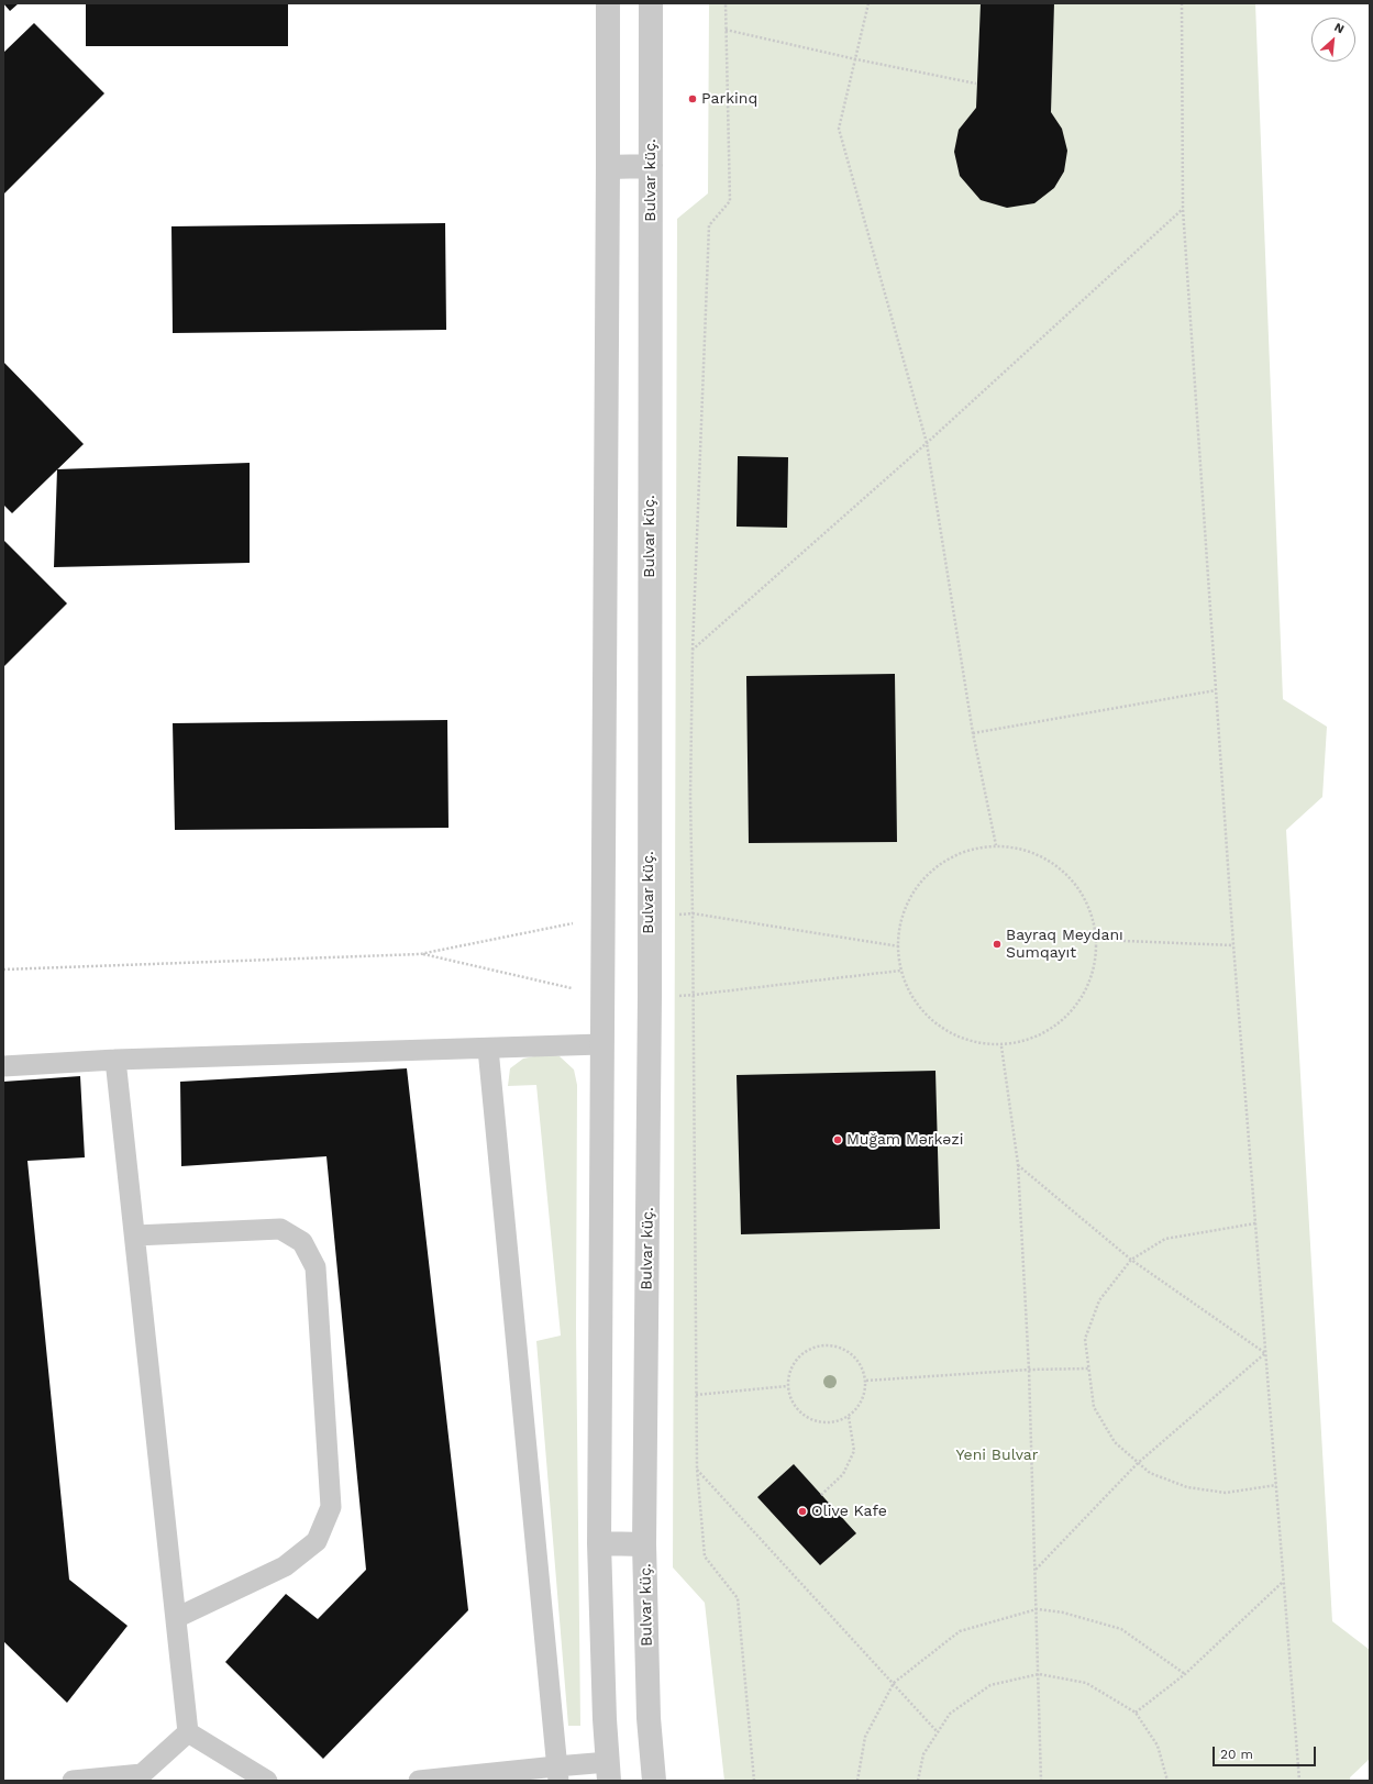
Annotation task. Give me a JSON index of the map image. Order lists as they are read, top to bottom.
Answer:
{
  "streets": {
    "street": ["Bulvar küç."]
  },
  "parks": ["Yeni Bulvar"],
  "places": [
    "Parkinq",
    "Bayraq Meydanı Sumqayıt",
    "Muğam Mərkəzi",
    "Olive Kafe"
  ],
  "scale_bar": "20 m",
  "north": "top right"
}
